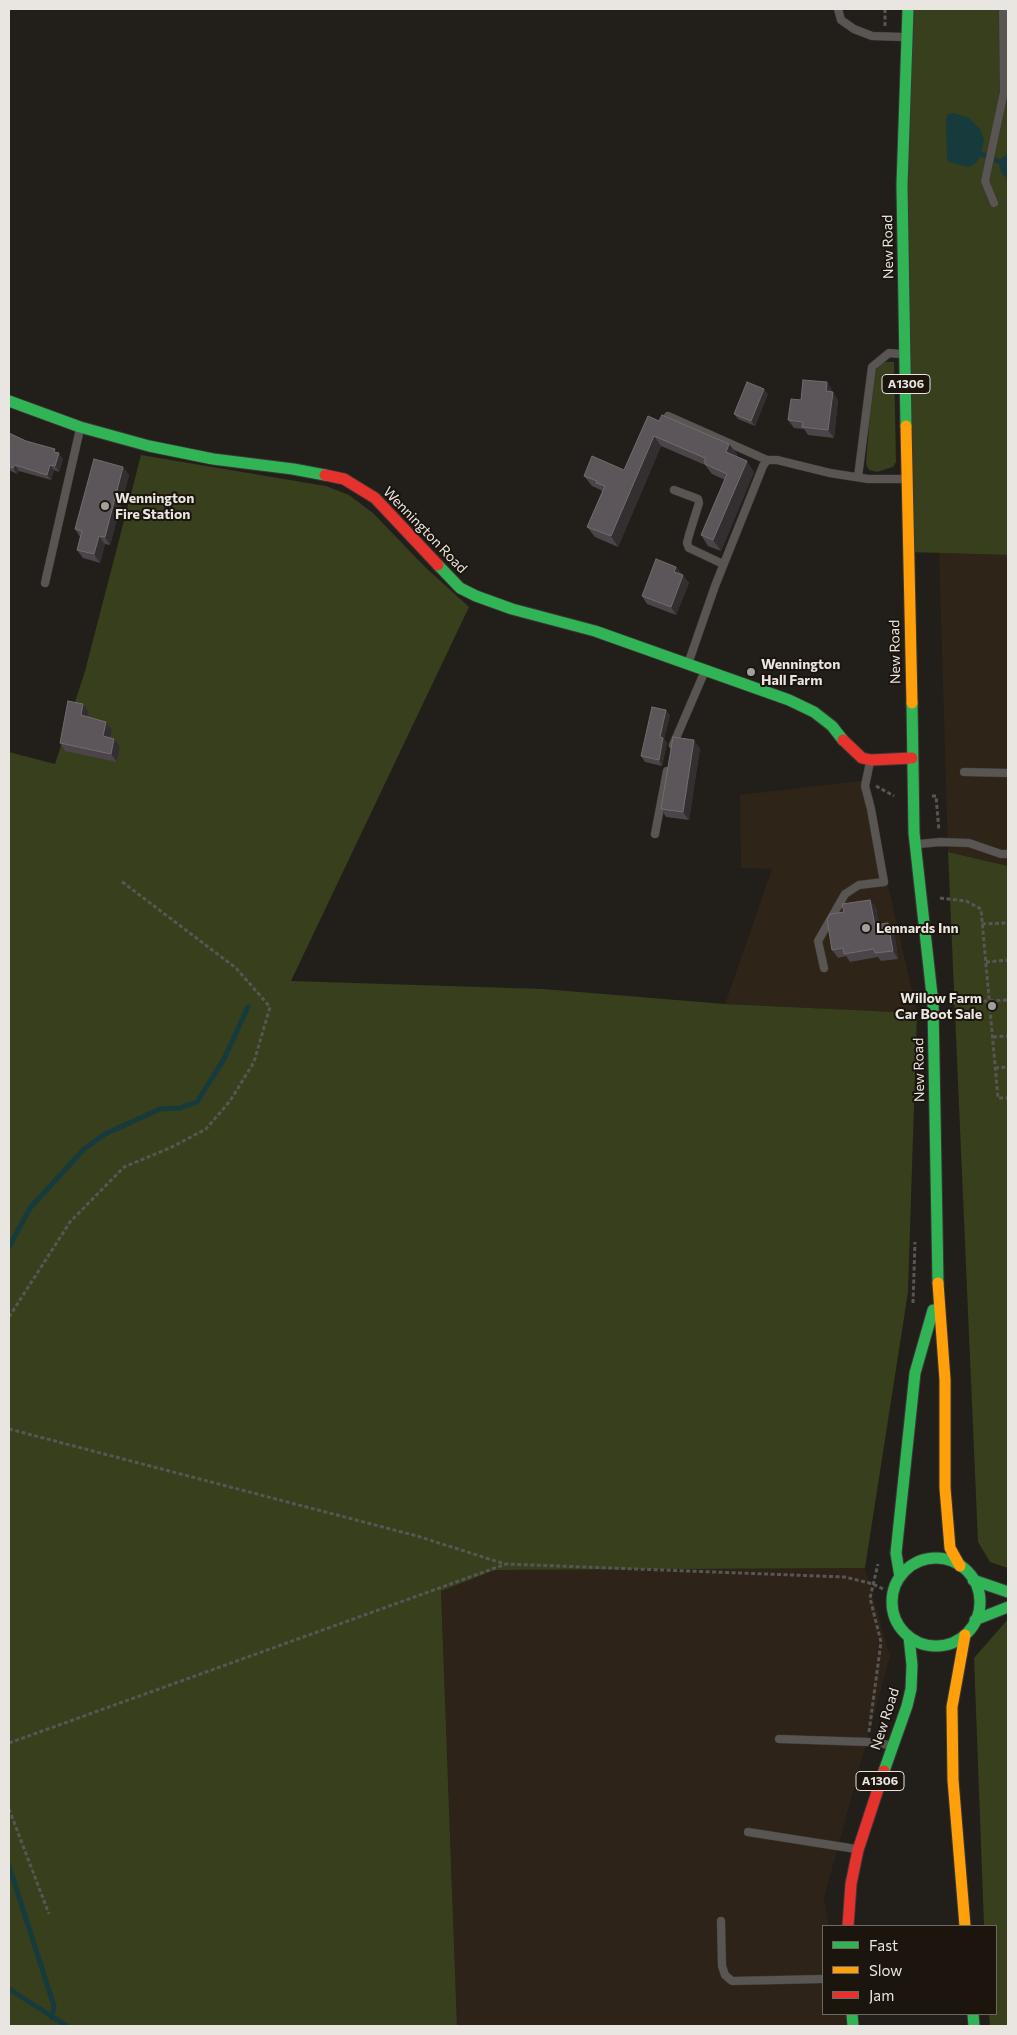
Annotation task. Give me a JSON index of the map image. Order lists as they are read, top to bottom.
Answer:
{
  "streets": {
    "main road": ["New Road", "A1306", "Wennington Road"]
  },
  "places": [
    "Wennington Fire Station",
    "Wennington Hall Farm",
    "Lennards Inn",
    "Willow Farm Car Boot Sale"
  ],
  "legend": ["Fast", "Slow", "Jam"]
}
